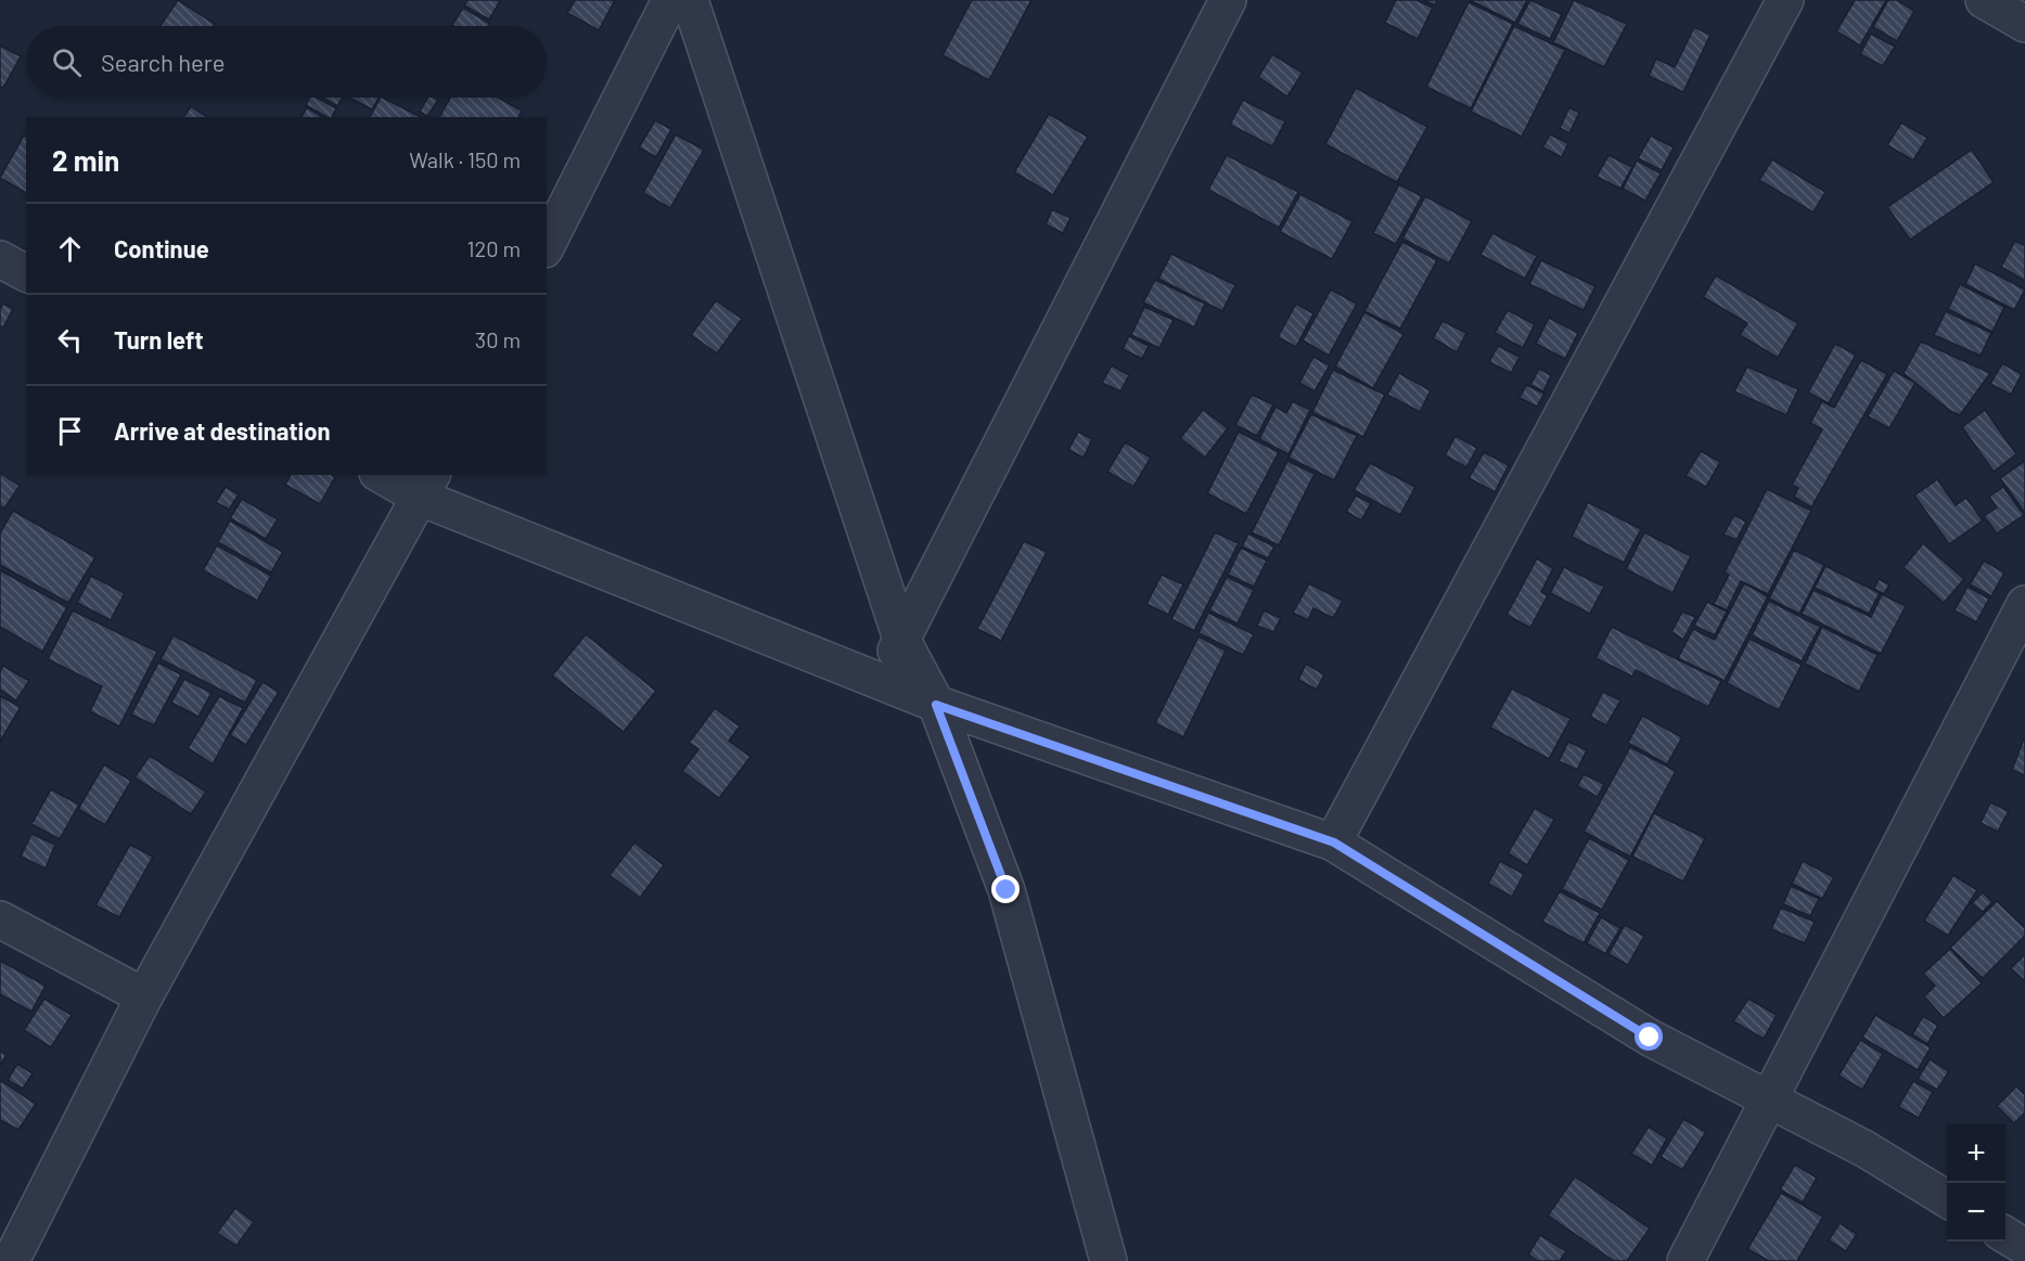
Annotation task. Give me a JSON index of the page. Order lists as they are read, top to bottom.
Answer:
{
  "page": {
    "search": "Search here",
    "heading": ["2 min", "Walk · 150 m"],
    "list": [
      ["Continue", "120 m"],
      ["Turn left", "30 m"],
      "Arrive at destination"
    ],
    "map_buttons": ["+", "−"]
  }
}
